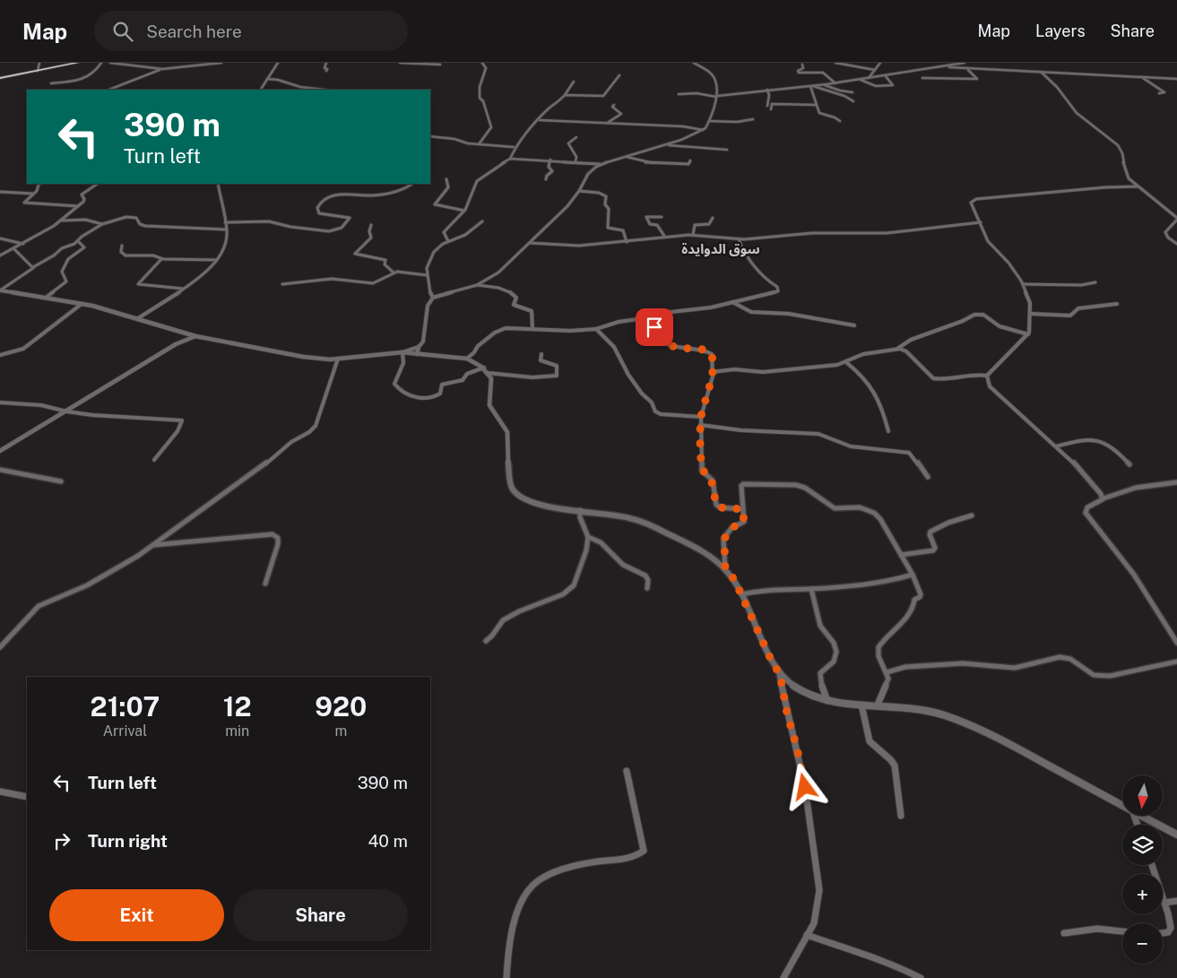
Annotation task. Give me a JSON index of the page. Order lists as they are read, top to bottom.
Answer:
{
  "districts": ["سوق الدوايدة"],
  "north": "bottom",
  "page": {
    "header": "Map",
    "search": "Search here",
    "nav": ["Map", "Layers", "Share"],
    "turn": ["390 m", "Turn left"],
    "eta": [
      "21:07",
      "Arrival",
      "12",
      "min",
      "920",
      "m"
    ],
    "list": [
      {
        "name": "Turn left",
        "value": "390 m"
      },
      {
        "name": "Turn right",
        "value": "40 m"
      }
    ],
    "map_buttons": ["+", "−"],
    "buttons": ["Exit", "Share"]
  }
}
